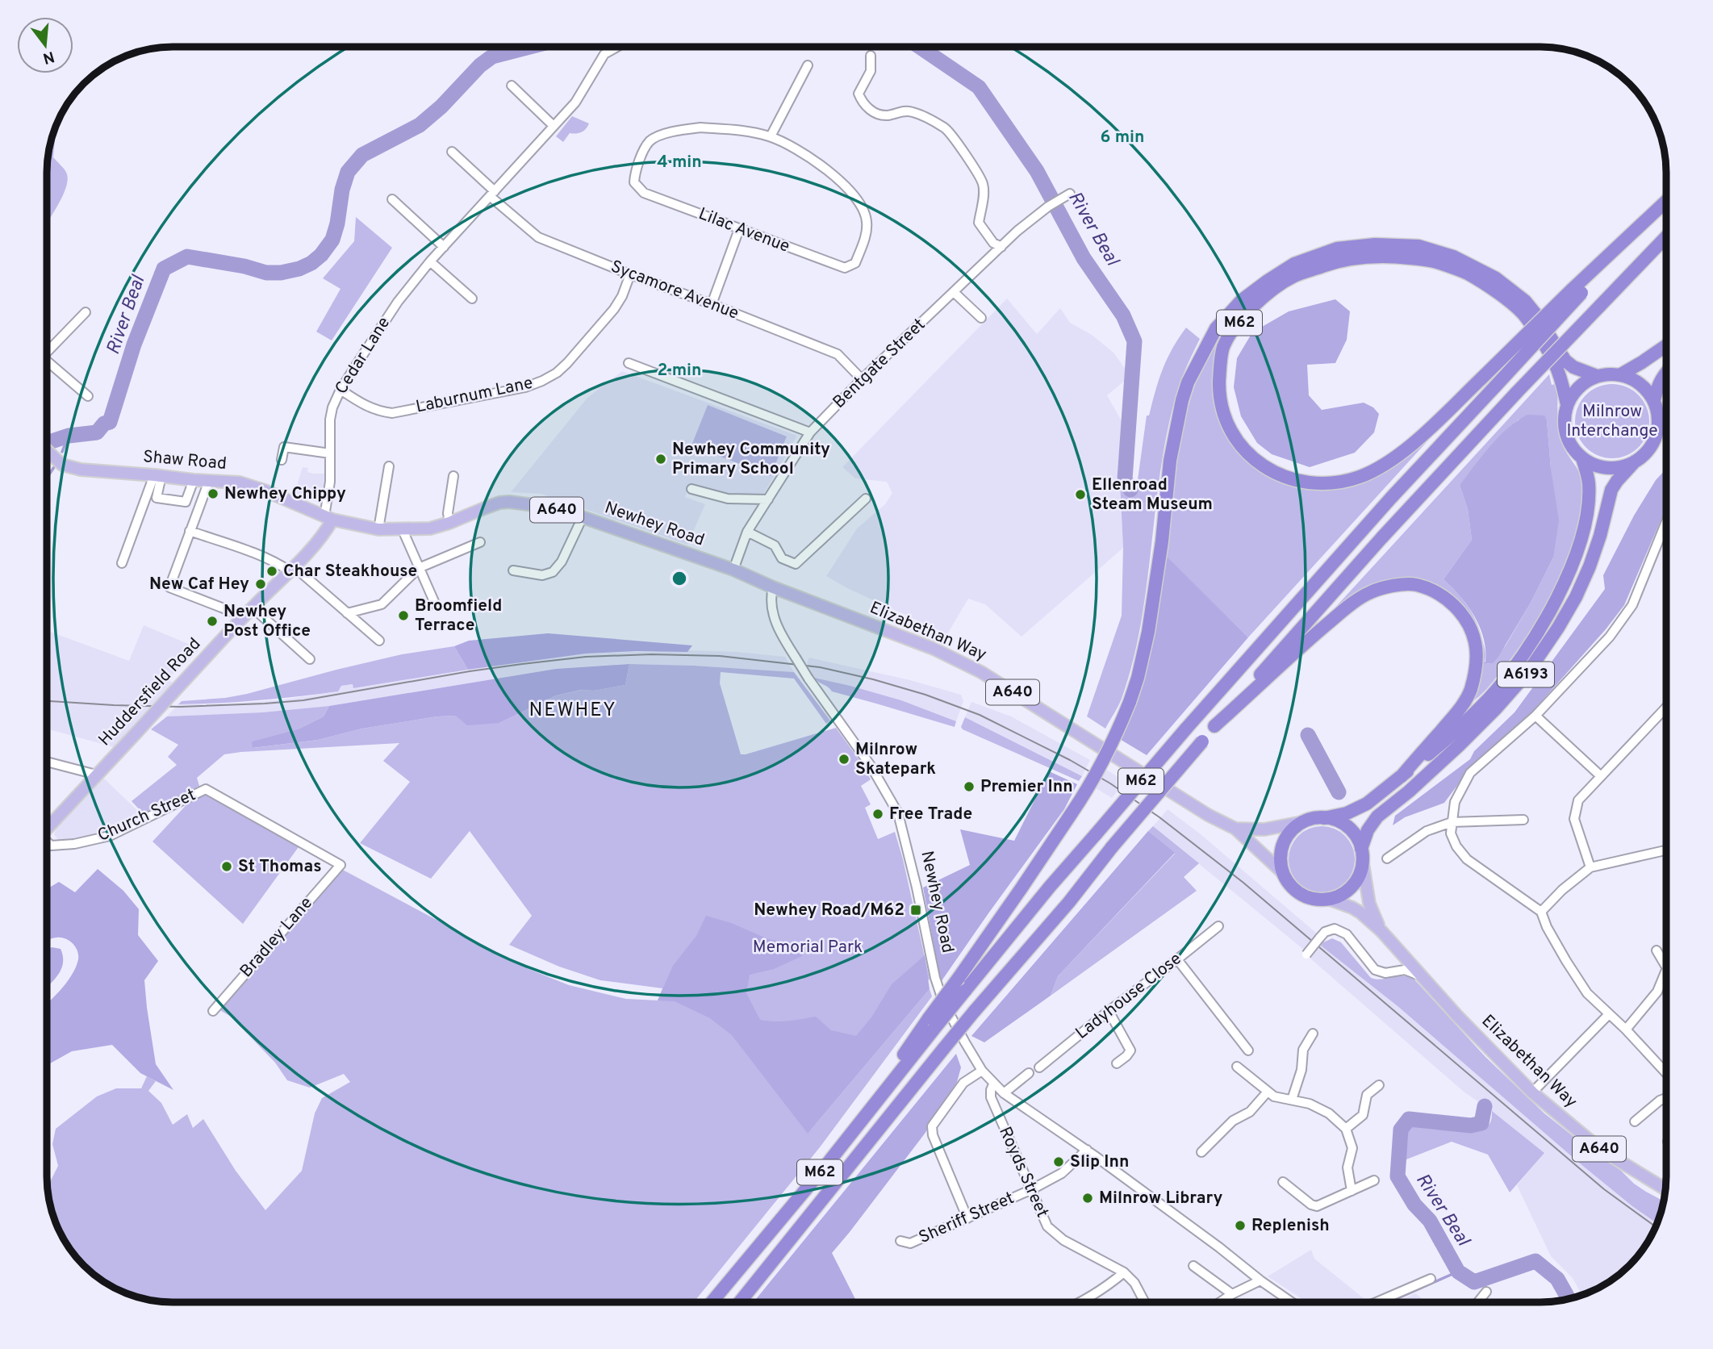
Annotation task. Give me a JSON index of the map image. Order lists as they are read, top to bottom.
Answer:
{
  "streets": {
    "highway": ["M62", "A640", "A6193"],
    "main road": [
      "Shaw Road",
      "Newhey Road",
      "Elizabethan Way",
      "Huddersfield Road"
    ],
    "street": [
      "Lilac Avenue",
      "Sycamore Avenue",
      "Cedar Lane",
      "Bentgate Street",
      "Laburnum Lane",
      "Church Street",
      "Bradley Lane",
      "Ladyhouse Close",
      "Royds Street",
      "Sheriff Street"
    ]
  },
  "crossings": [
    ["Sycamore Avenue", "Cedar Lane"],
    ["Sycamore Avenue", "Bentgate Street"],
    ["Sycamore Avenue", "Laburnum Lane"],
    ["M62", "A6193"],
    ["Cedar Lane", "Laburnum Lane"],
    ["Cedar Lane", "Shaw Road"],
    ["Cedar Lane", "Newhey Road"],
    ["Cedar Lane", "Huddersfield Road"],
    ["Bentgate Street", "Newhey Road"],
    ["Shaw Road", "Newhey Road"],
    ["Shaw Road", "Huddersfield Road"],
    ["A640", "Elizabethan Way"],
    ["A640", "A6193"],
    ["Newhey Road", "Elizabethan Way"],
    ["Newhey Road", "Huddersfield Road"],
    ["Newhey Road", "Royds Street"],
    ["Newhey Road", "Sheriff Street"],
    ["Elizabethan Way", "A6193"],
    ["Church Street", "Bradley Lane"],
    ["Royds Street", "Sheriff Street"]
  ],
  "districts": ["NEWHEY"],
  "water": ["River Beal"],
  "parks": ["Milnrow Interchange", "Memorial Park"],
  "places": {
    "other": [
      "Newhey Community Primary School",
      "Newhey Chippy",
      "Ellenroad Steam Museum",
      "Char Steakhouse",
      "New Caf Hey",
      "Broomfield Terrace",
      "Newhey Post Office",
      "Milnrow Skatepark",
      "Premier Inn",
      "Free Trade",
      "St Thomas",
      "Slip Inn",
      "Milnrow Library",
      "Replenish"
    ],
    "transit": ["Newhey Road/M62"]
  },
  "north": "bottom",
  "rings": ["6 min", "4 min", "2 min"]
}
